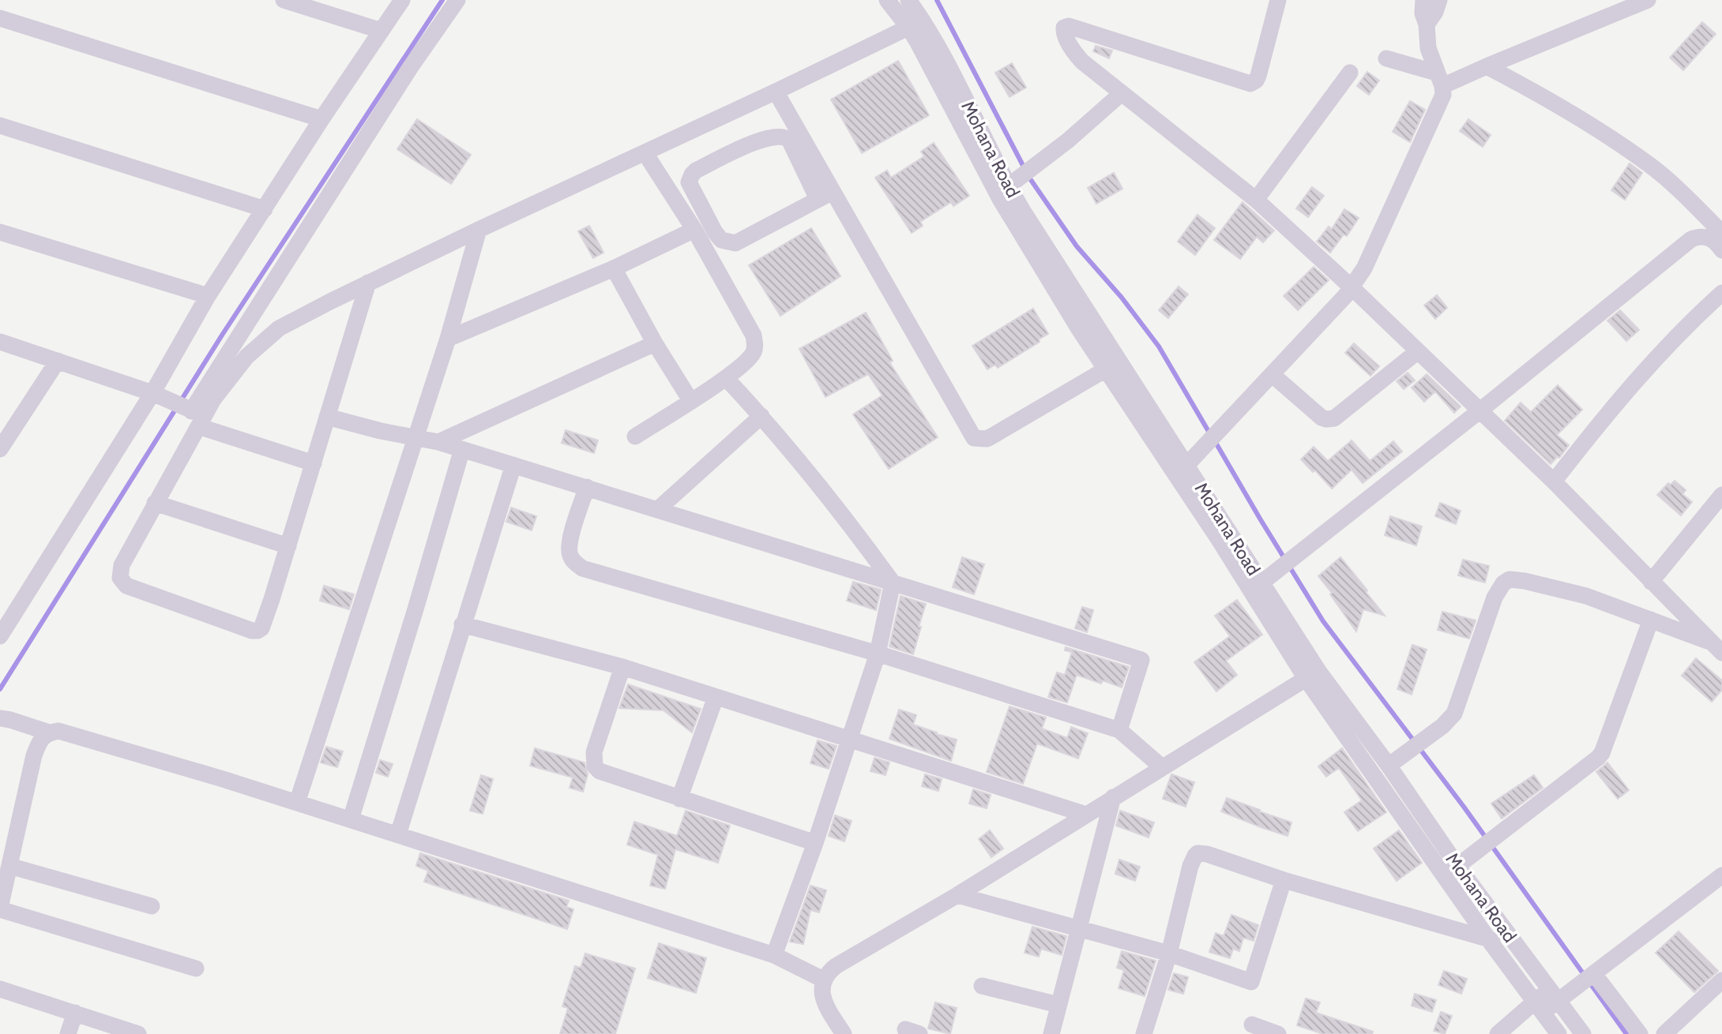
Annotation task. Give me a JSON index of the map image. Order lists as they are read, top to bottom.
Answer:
{
  "streets": {
    "street": ["Mohana Road"]
  }
}
